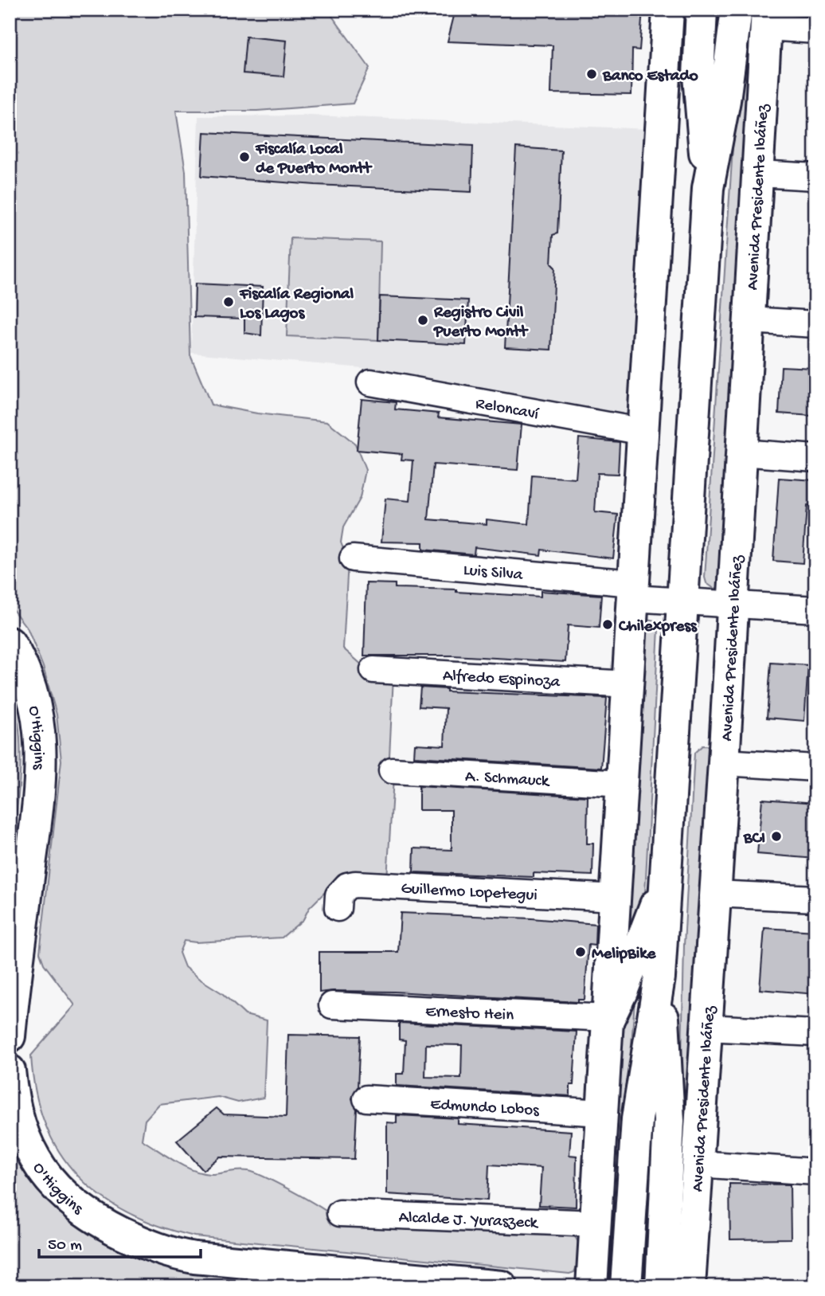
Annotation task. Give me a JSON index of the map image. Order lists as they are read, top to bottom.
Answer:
{
  "streets": {
    "main road": ["Avenida Presidente Ibáñez", "O'Higgins"],
    "street": [
      "Reloncaví",
      "Luis Silva",
      "Alfredo Espinoza",
      "A. Schmauck",
      "Guillermo Lopetegui",
      "Ernesto Hein",
      "Edmundo Lobos",
      "Alcalde J. Yuraszeck"
    ]
  },
  "crossings": [
    ["Avenida Presidente Ibáñez", "Luis Silva"]
  ],
  "places": [
    "Banco Estado",
    "Fiscalía Local de Puerto Montt",
    "Fiscalía Regional Los Lagos",
    "Registro Civil Puerto Montt",
    "Chilexpress",
    "BCI",
    "MelipBike"
  ],
  "scale_bar": "50 m"
}
